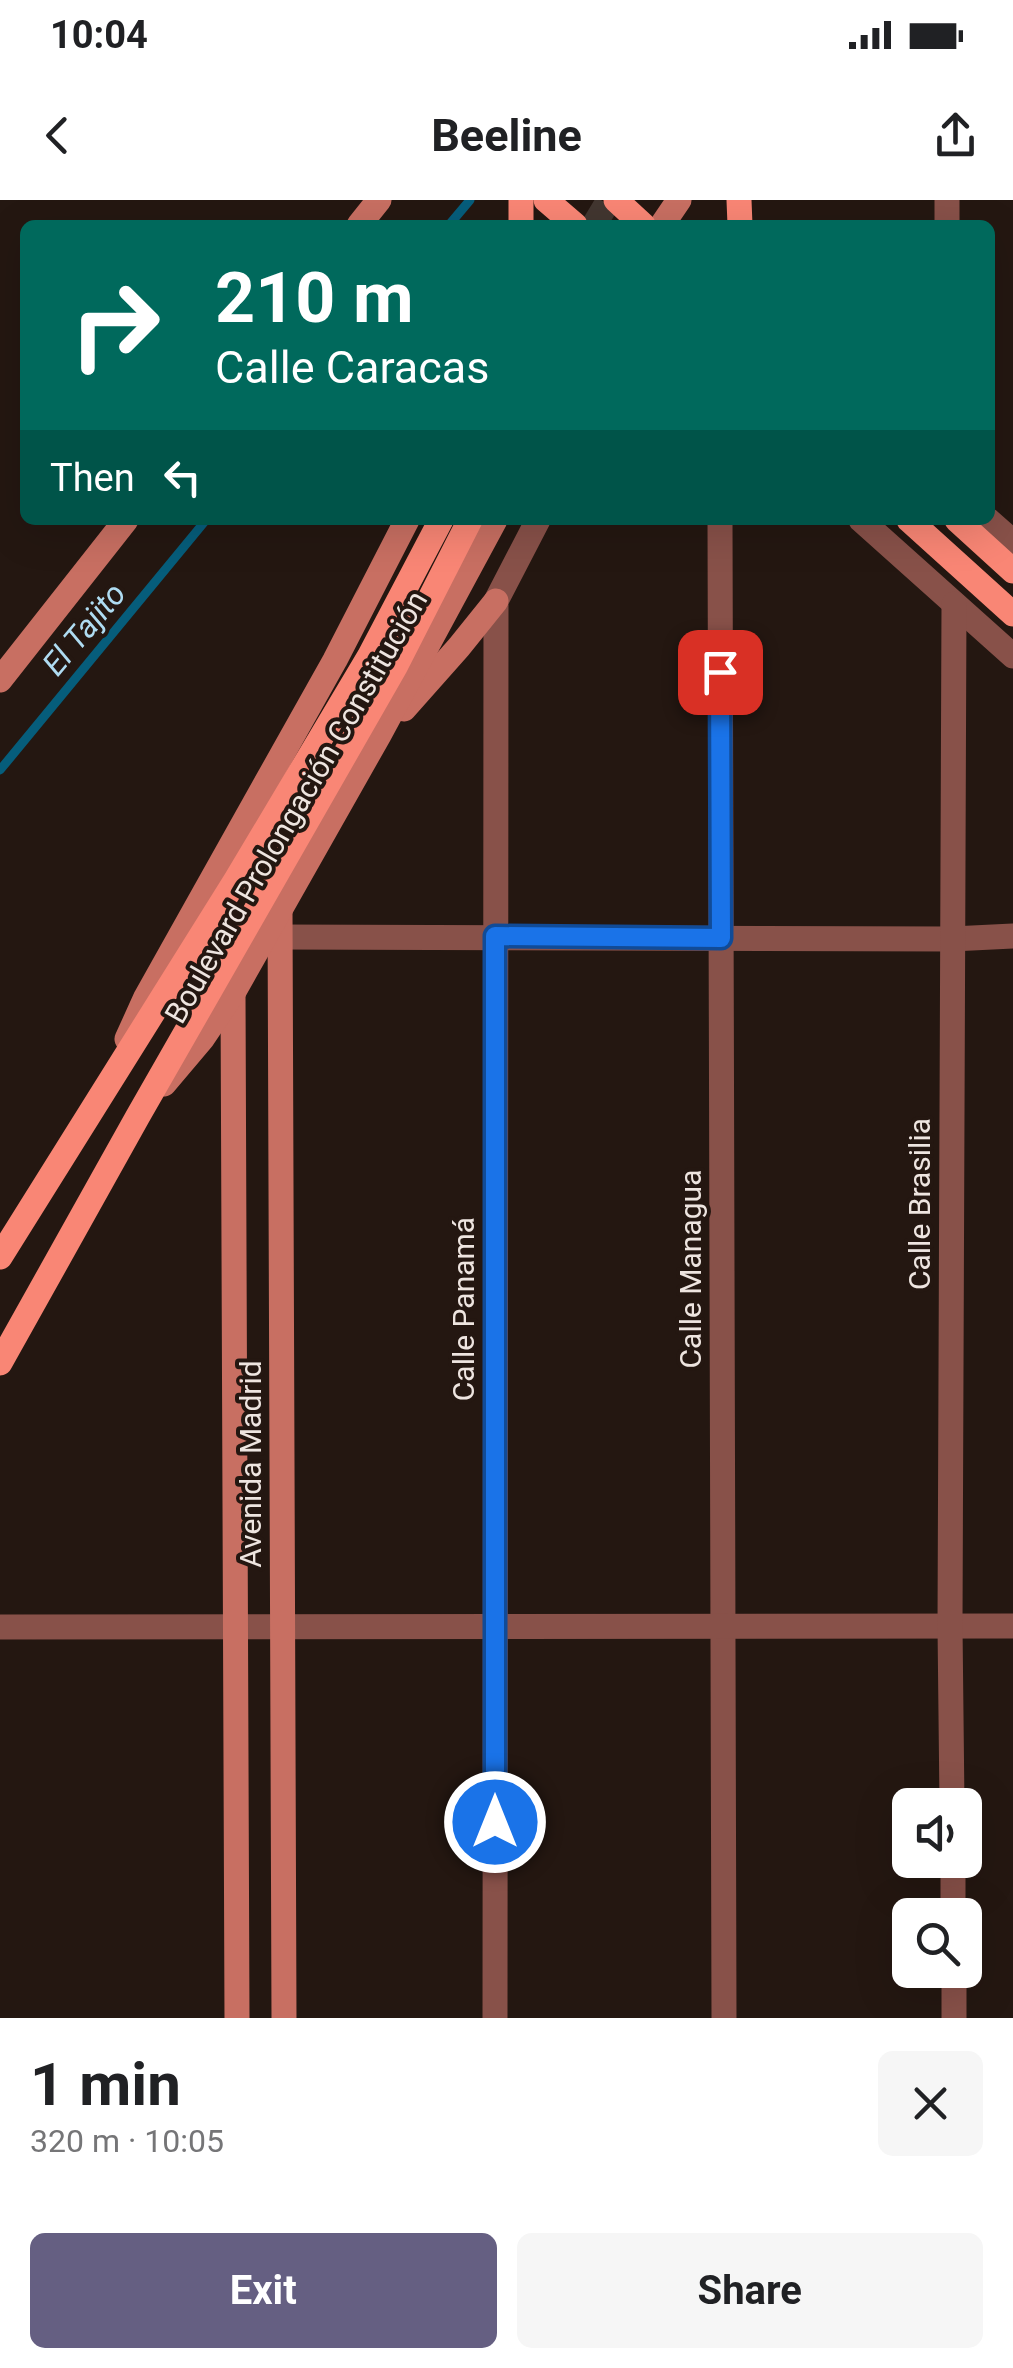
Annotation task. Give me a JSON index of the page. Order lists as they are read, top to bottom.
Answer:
{
  "streets": {
    "main road": ["Boulevard Prolongación Constitución"],
    "street": [
      "Calle Brasilia",
      "Calle Managua",
      "Calle Panamá",
      "Avenida Madrid"
    ]
  },
  "crossings": [
    ["Boulevard Prolongación Constitución", "Avenida Madrid"]
  ],
  "water": ["El Tajito"],
  "page": {
    "status": "10:04",
    "header": "Beeline",
    "turn": ["210 m", "Calle Caracas"],
    "then": "Then",
    "heading": ["1 min", "320 m · 10:05"],
    "buttons": ["Exit", "Share"]
  }
}
